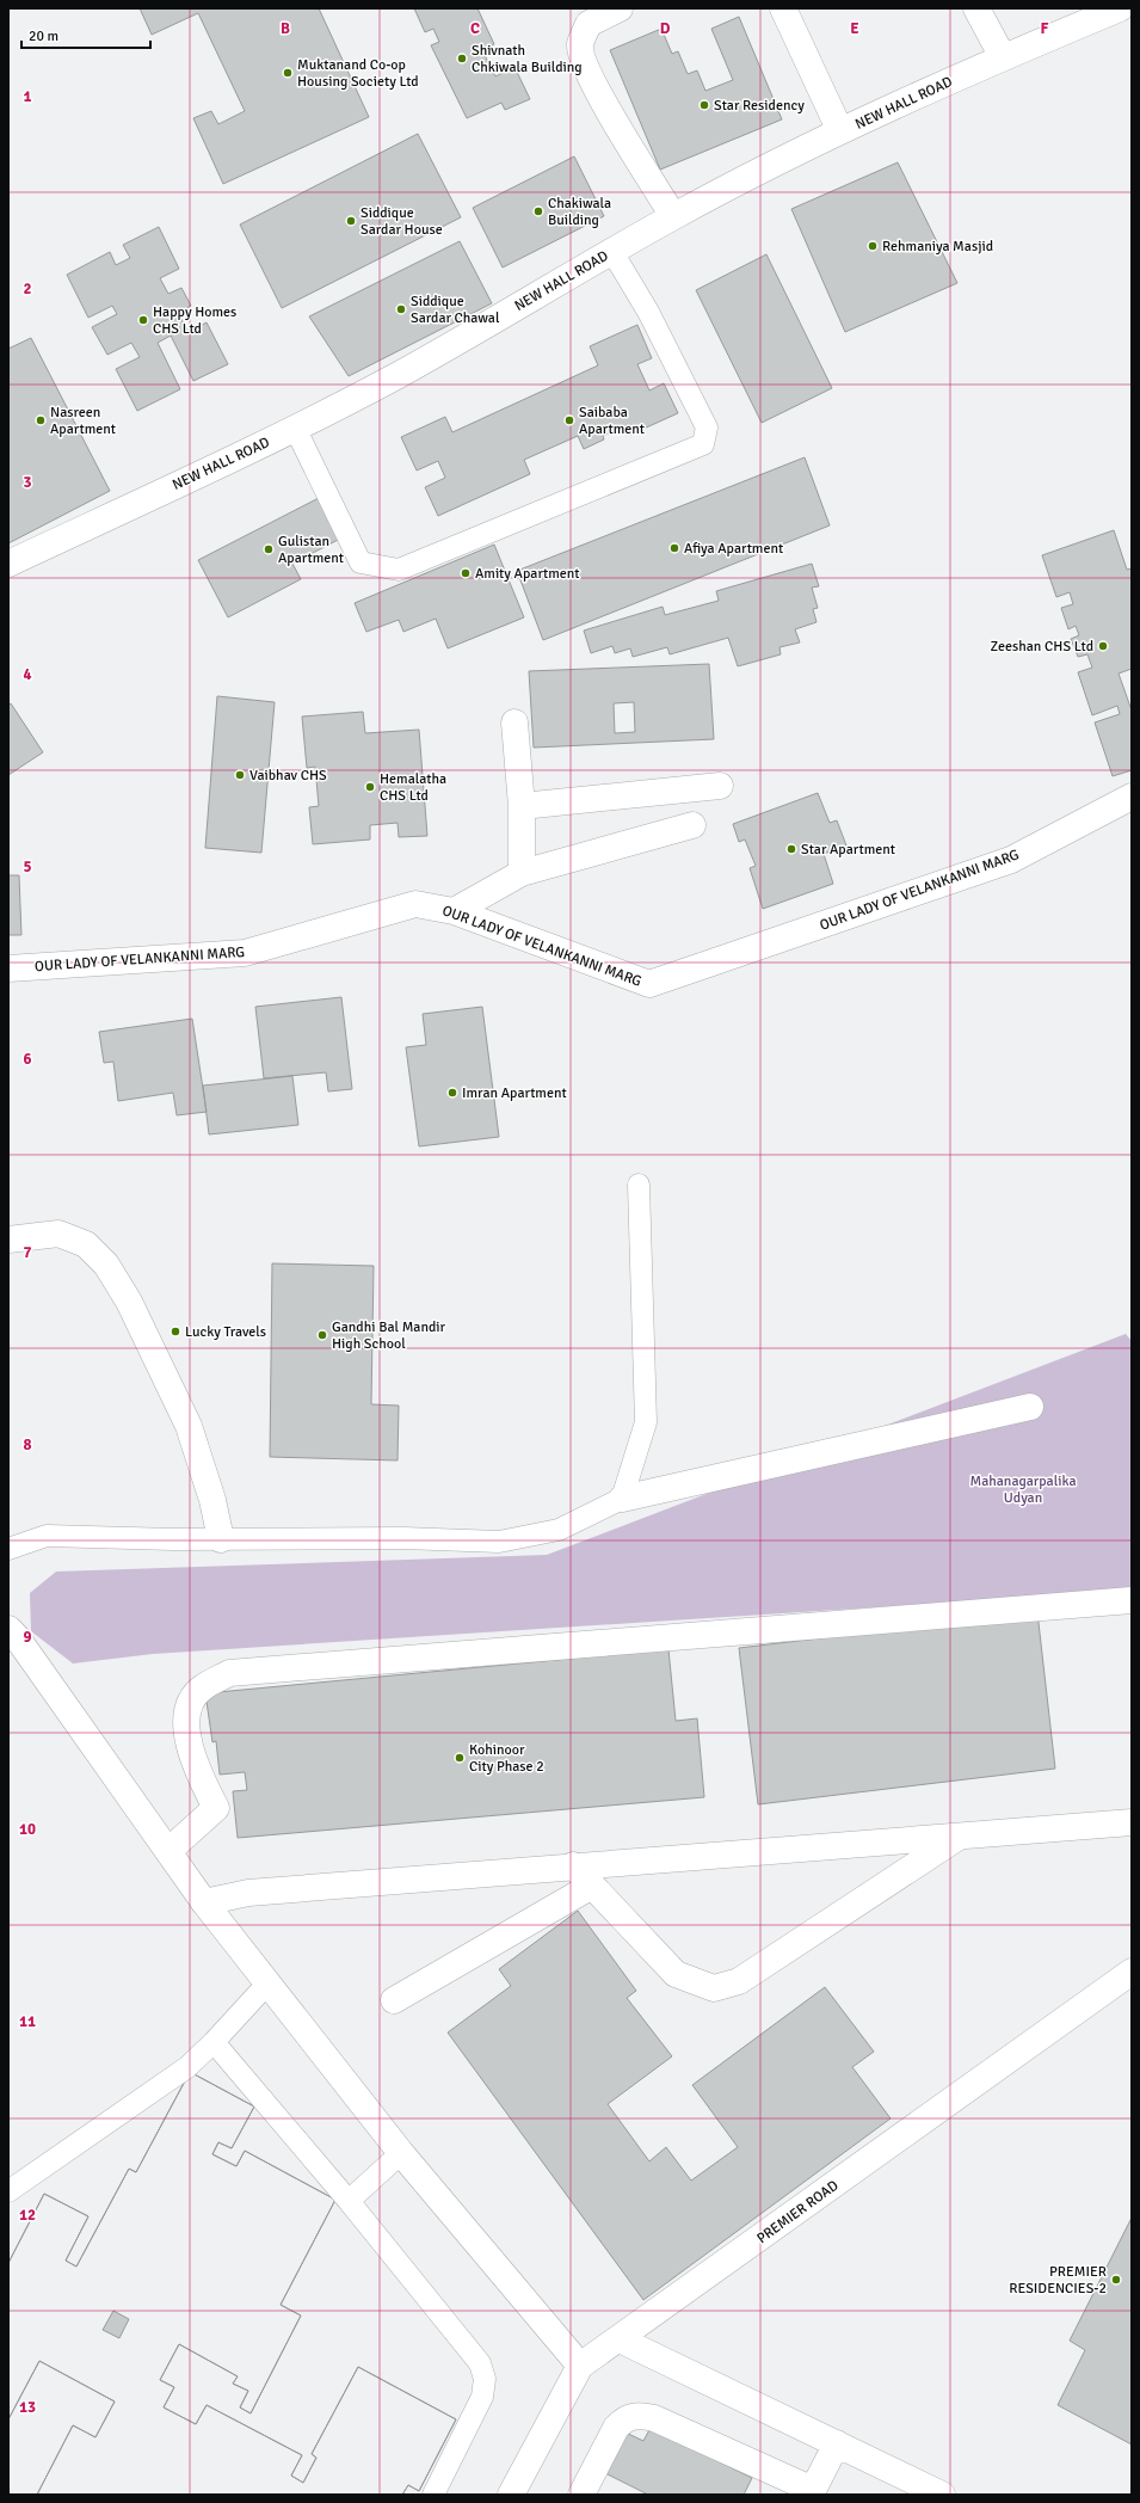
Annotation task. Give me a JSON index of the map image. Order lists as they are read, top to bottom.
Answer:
{
  "streets": {
    "street": ["NEW HALL ROAD", "OUR LADY OF VELANKANNI MARG", "PREMIER ROAD"]
  },
  "parks": ["Mahanagarpalika Udyan"],
  "places": [
    "Shivnath Chkiwala Building",
    "Muktanand Co-op Housing Society Ltd",
    "Star Residency",
    "Chakiwala Building",
    "Siddique Sardar House",
    "Rehmaniya Masjid",
    "Siddique Sardar Chawal",
    "Happy Homes CHS Ltd",
    "Nasreen Apartment",
    "Saibaba Apartment",
    "Afiya Apartment",
    "Gulistan Apartment",
    "Amity Apartment",
    "Zeeshan CHS Ltd",
    "Vaibhav CHS",
    "Hemalatha CHS Ltd",
    "Star Apartment",
    "Imran Apartment",
    "Lucky Travels",
    "Gandhi Bal Mandir High School",
    "Kohinoor City Phase 2",
    "PREMIER RESIDENCIES-2"
  ],
  "scale_bar": "20 m",
  "grid": {
    "columns": [
      "B",
      "C",
      "D",
      "E",
      "F"
    ],
    "rows": [
      "1",
      "2",
      "3",
      "4",
      "5",
      "6",
      "7",
      "8",
      "9",
      "10",
      "11",
      "12",
      "13"
    ]
  }
}
